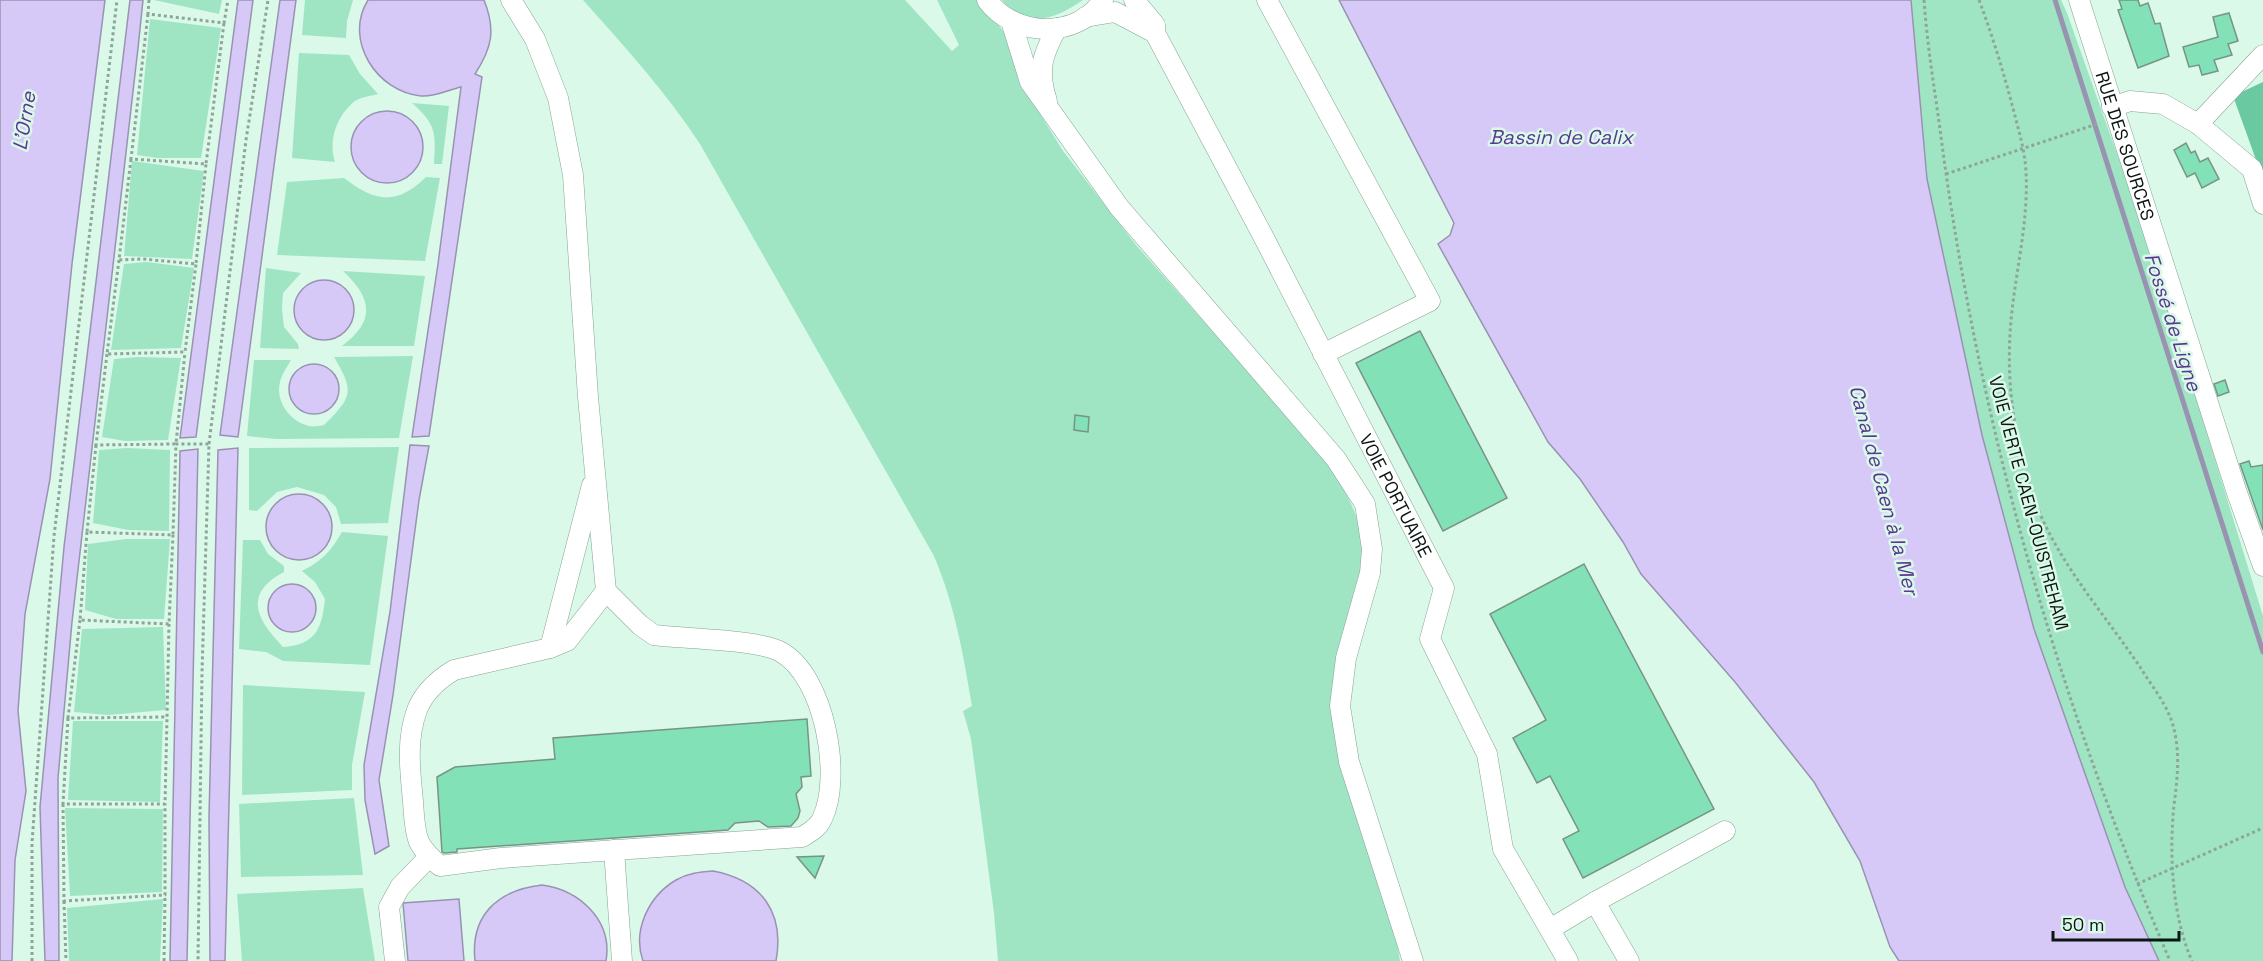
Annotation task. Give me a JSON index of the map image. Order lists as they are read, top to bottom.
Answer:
{
  "streets": {
    "street": ["RUE DES SOURCES", "VOIE PORTUAIRE"],
    "path": ["VOIE VERTE CAEN-OUISTREHAM"]
  },
  "water": [
    "L'Orne",
    "Bassin de Calix",
    "Fossé de Ligne",
    "Canal de Caen à la Mer"
  ],
  "scale_bar": "50 m"
}
